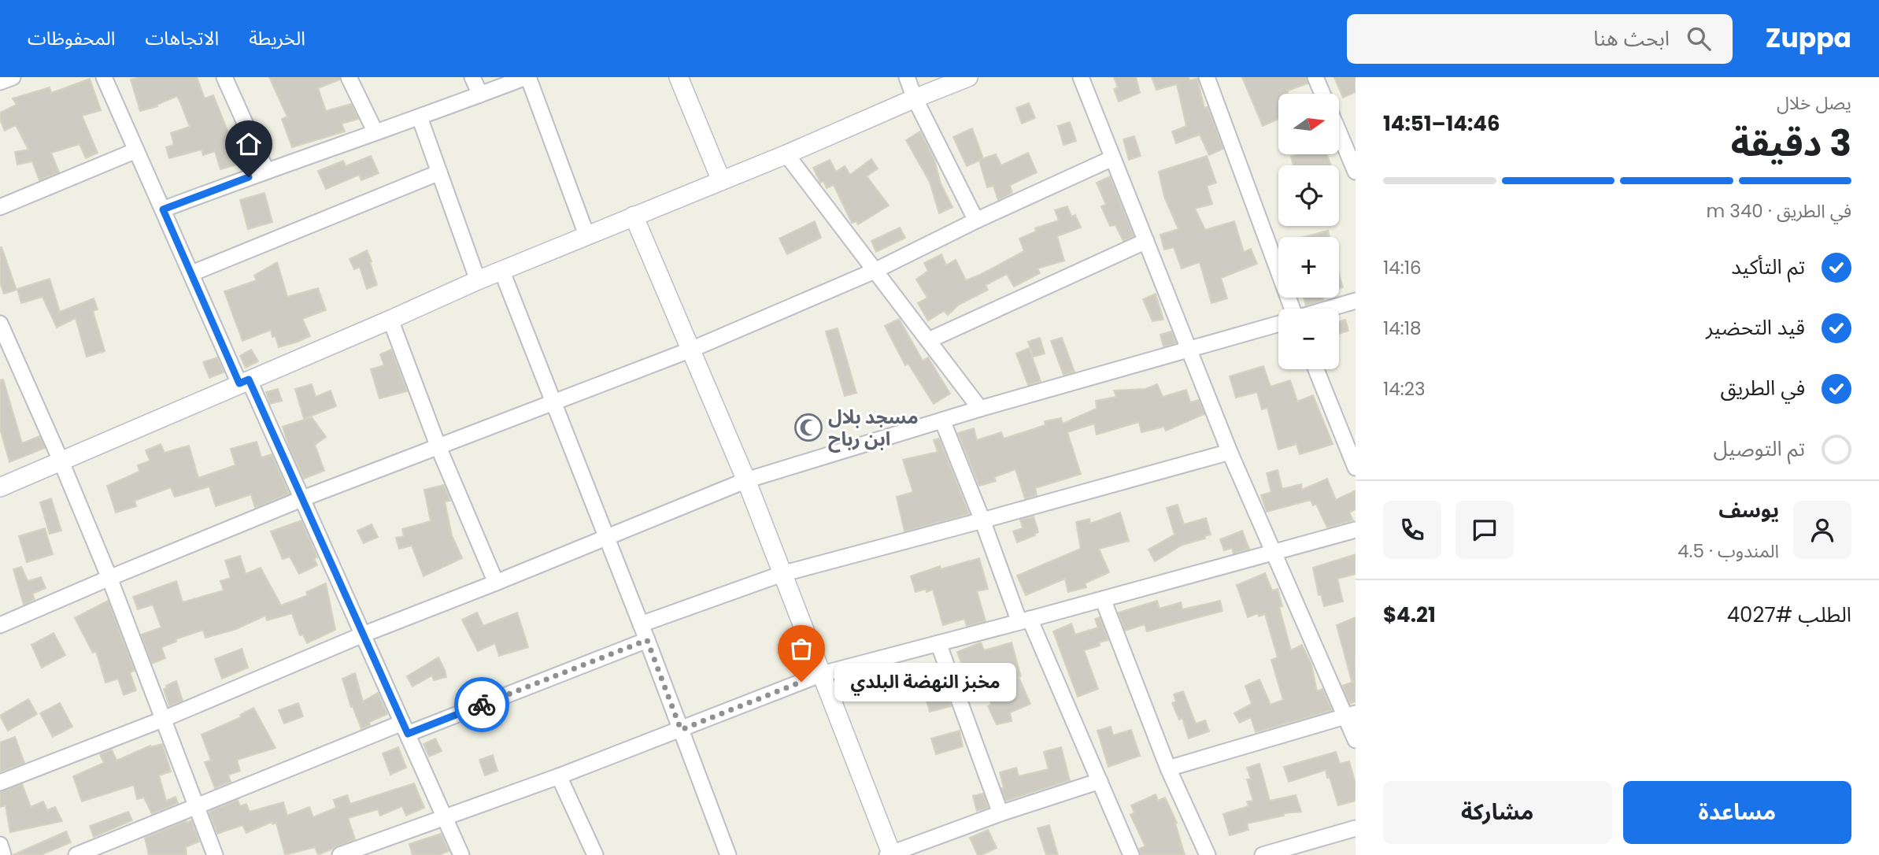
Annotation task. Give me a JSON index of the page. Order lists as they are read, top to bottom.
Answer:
{
  "places": {
    "mosque": ["مسجد بلال ابن رباح"],
    "other": ["مخبز النهضة البلدي"]
  },
  "north": "right",
  "page": {
    "header": "Zuppa",
    "search": "ابحث هنا",
    "nav": ["الخريطة", "الاتجاهات", "المحفوظات"],
    "heading": ["3 دقيقة", "يصل خلال", "14:46–14:51"],
    "panel": [
      "يوسف",
      "المندوب · 4.5",
      "الطلب #4027",
      "$4.21"
    ],
    "map_buttons": ["+", "−"],
    "bar": "في الطريق · 340 m",
    "list": [
      ["تم التأكيد", "14:16"],
      ["قيد التحضير", "14:18"],
      ["في الطريق", "14:23"],
      "تم التوصيل"
    ],
    "bubble": "مخبز النهضة البلدي",
    "buttons": ["مساعدة", "مشاركة"]
  }
}
